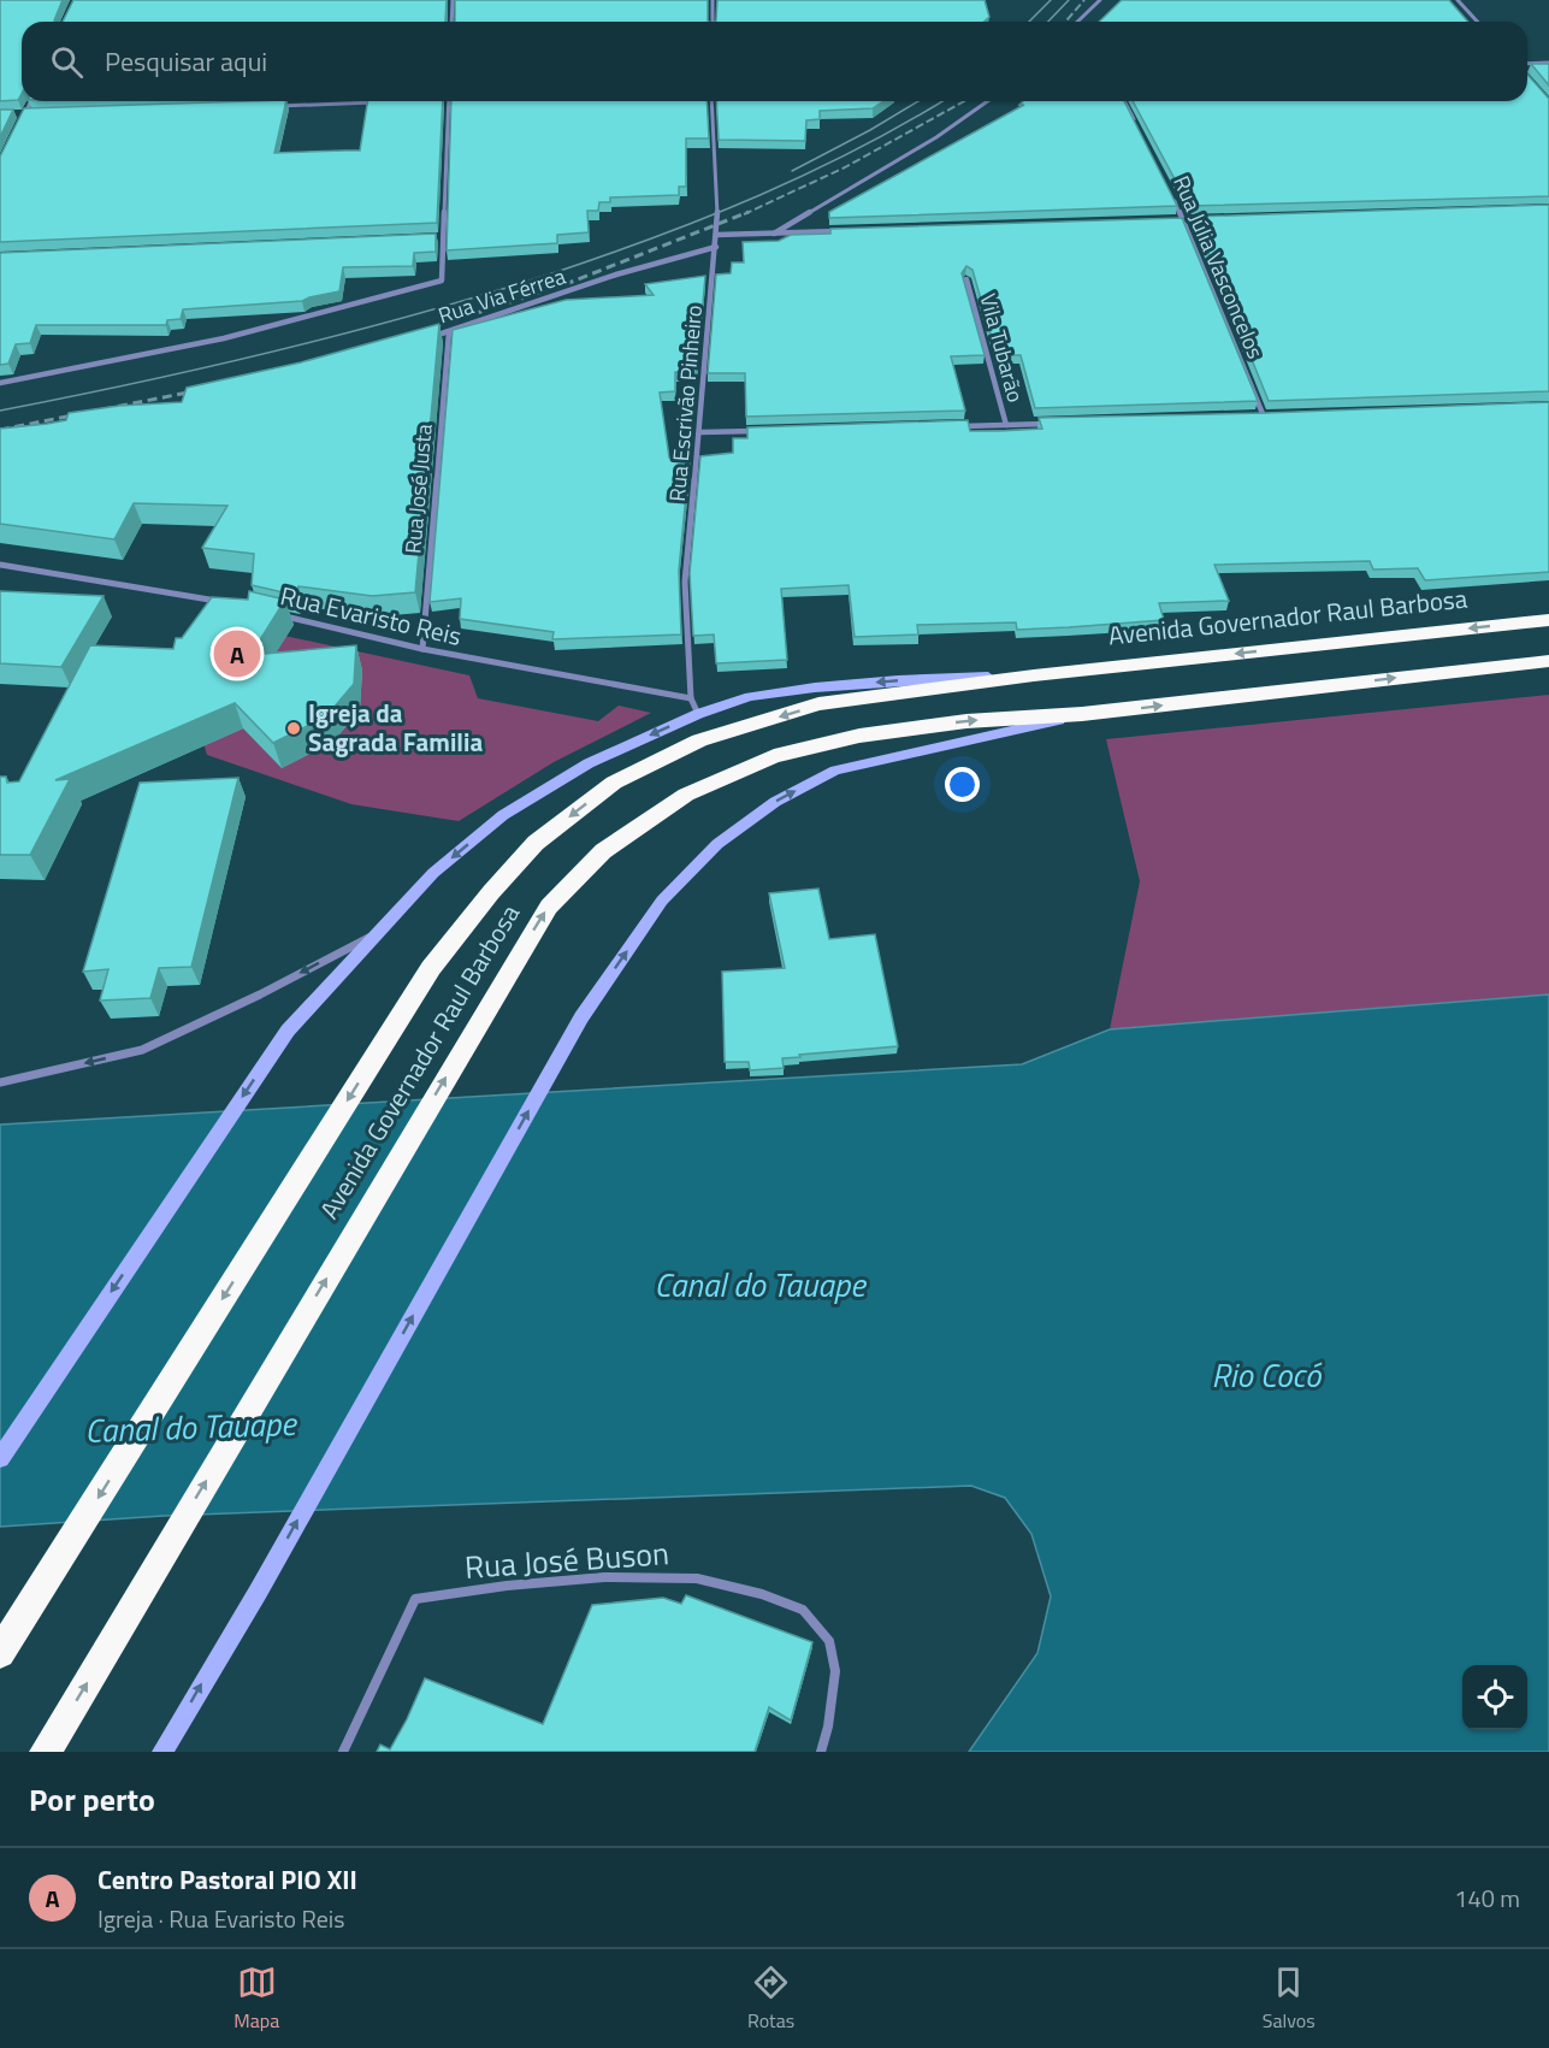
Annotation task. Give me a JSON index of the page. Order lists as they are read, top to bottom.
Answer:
{
  "streets": {
    "highway": ["Avenida Governador Raul Barbosa"],
    "street": [
      "Rua Júlia Vasconcelos",
      "Rua Via Férrea",
      "Vila Tubarão",
      "Rua Escrivão Pinheiro",
      "Rua José Justa",
      "Rua Evaristo Reis",
      "Rua José Buson"
    ]
  },
  "crossings": [
    ["Rua Via Férrea", "Rua Escrivão Pinheiro"],
    ["Rua Via Férrea", "Rua José Justa"],
    ["Rua Escrivão Pinheiro", "Rua Evaristo Reis"],
    ["Rua Escrivão Pinheiro", "Avenida Governador Raul Barbosa"],
    ["Rua José Justa", "Rua Evaristo Reis"]
  ],
  "water": ["Canal do Tauape", "Rio Cocó"],
  "places": ["Igreja da Sagrada Familia"],
  "page": {
    "search": "Pesquisar aqui",
    "pins": "A",
    "heading": "Por perto",
    "list": [
      {
        "mark": "A",
        "name": "Centro Pastoral PIO XII",
        "note": "Igreja · Rua Evaristo Reis",
        "value": "140 m"
      }
    ],
    "nav": ["Mapa", "Rotas", "Salvos"]
  }
}
